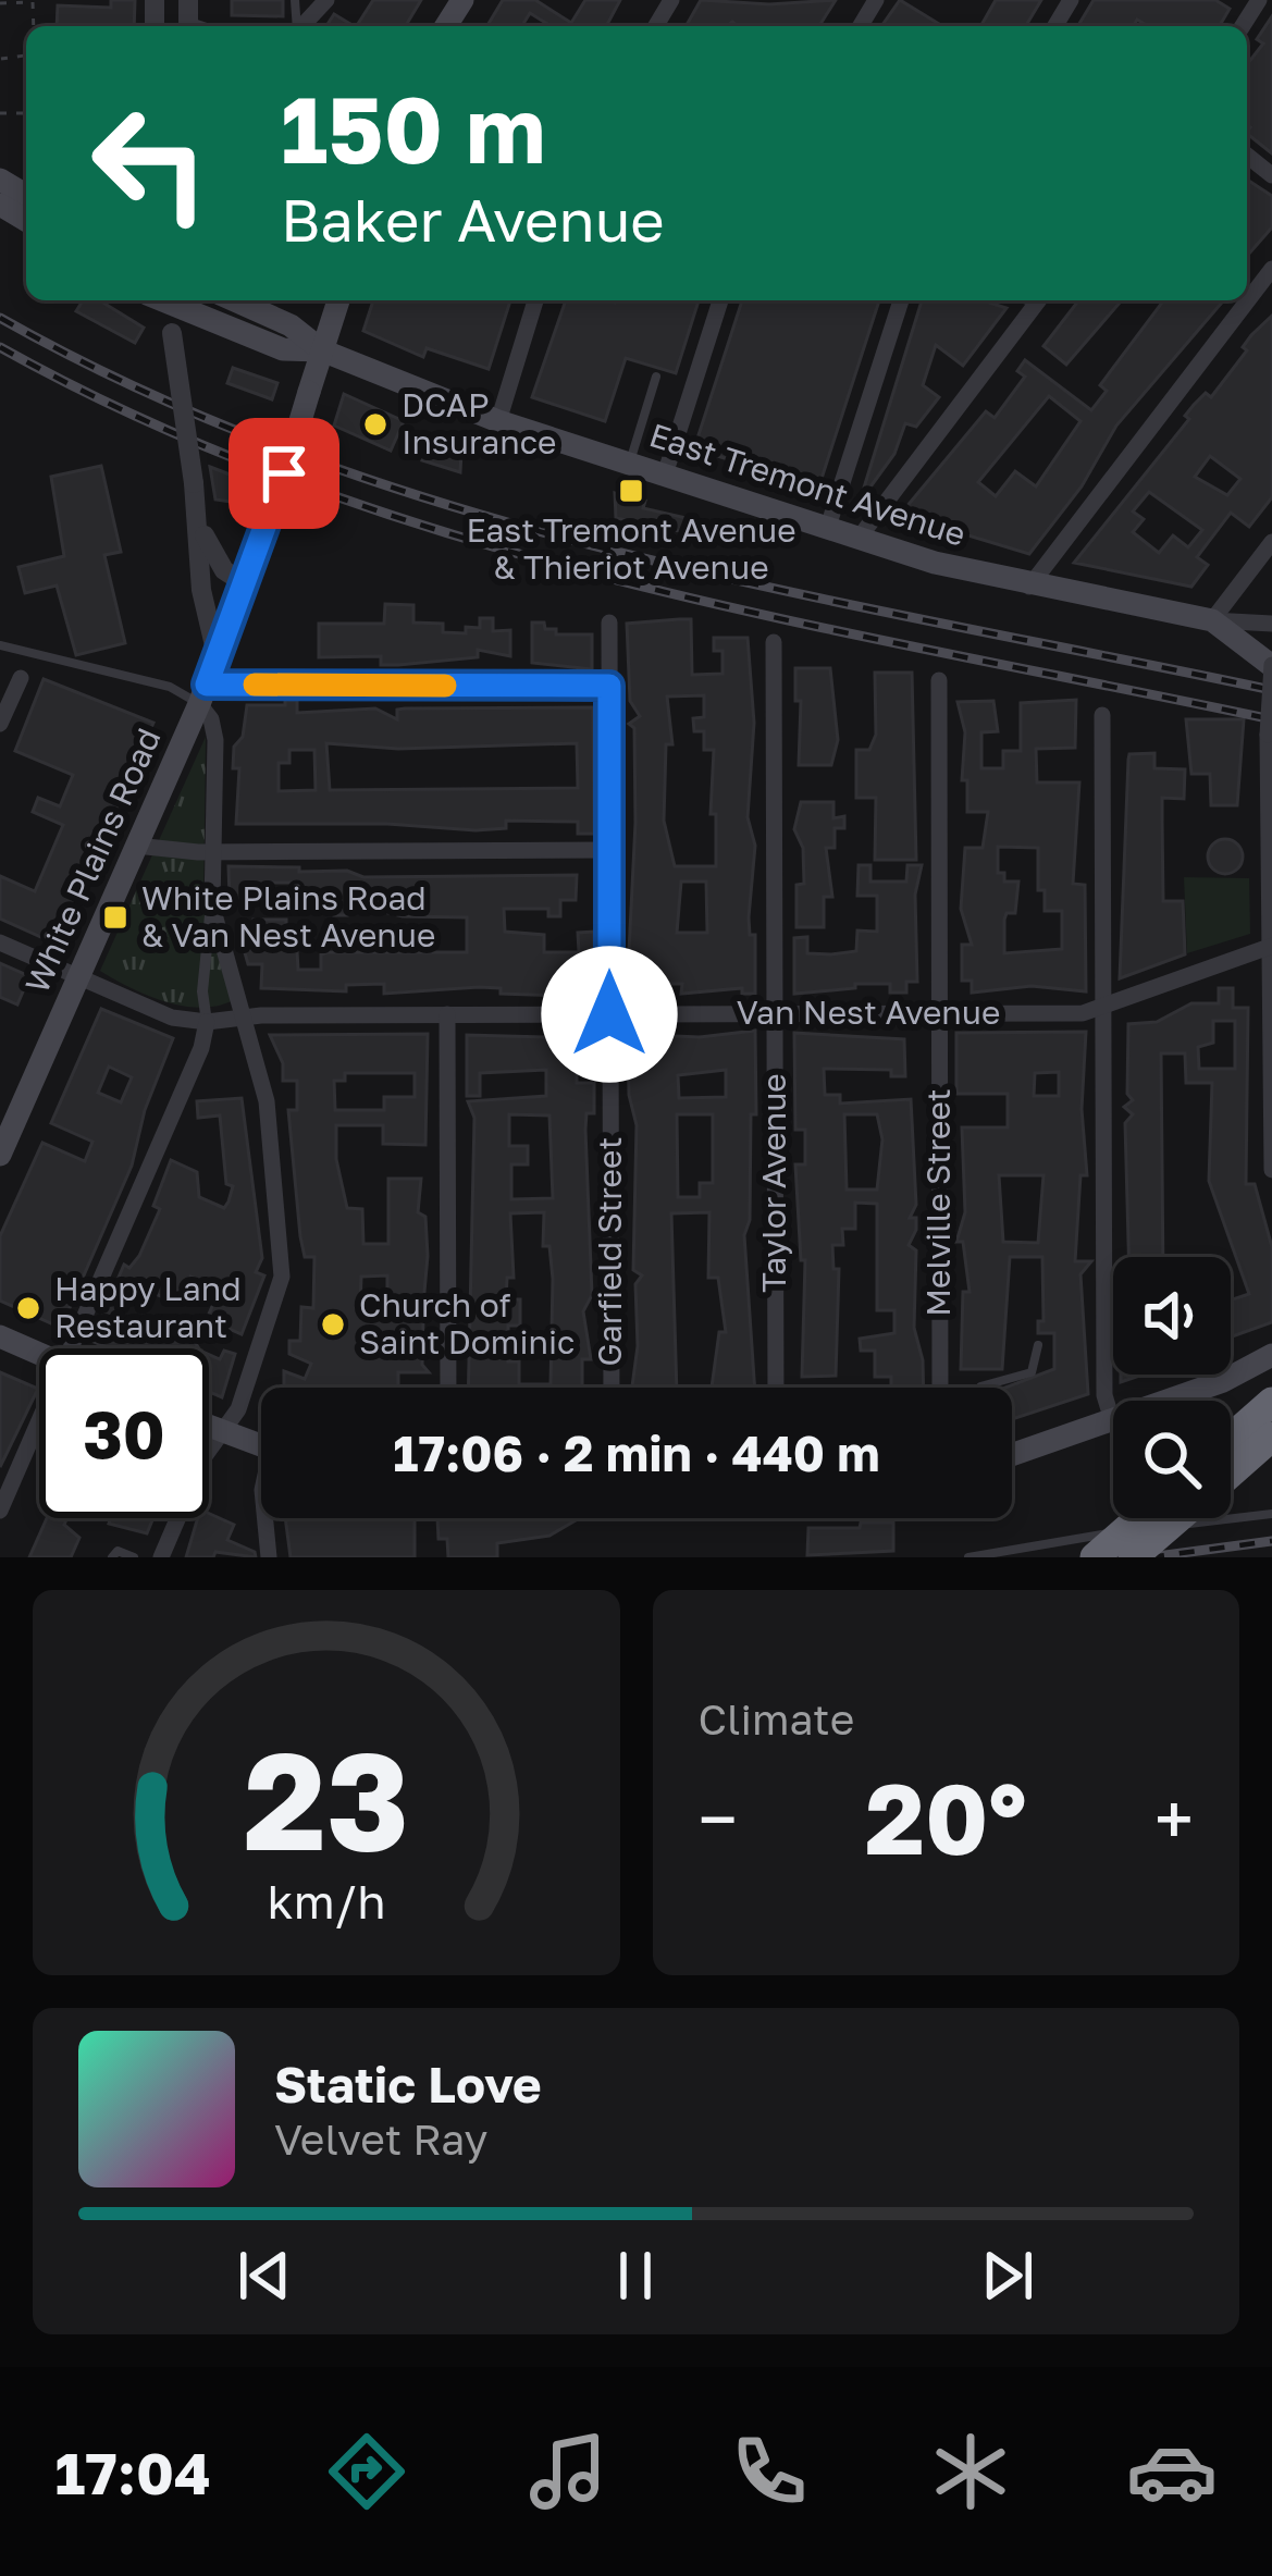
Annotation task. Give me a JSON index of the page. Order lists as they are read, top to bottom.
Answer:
{
  "streets": {
    "main road": ["East Tremont Avenue", "White Plains Road"],
    "street": [
      "Van Nest Avenue",
      "Taylor Avenue",
      "Melville Street",
      "Garfield Street"
    ]
  },
  "crossings": [
    ["East Tremont Avenue", "White Plains Road"],
    ["White Plains Road", "Van Nest Avenue"],
    ["Van Nest Avenue", "Taylor Avenue"],
    ["Van Nest Avenue", "Melville Street"],
    ["Van Nest Avenue", "Garfield Street"]
  ],
  "places": {
    "other": ["DCAP Insurance", "Happy Land Restaurant", "Church of Saint Dominic"],
    "transit": ["East Tremont Avenue & Thieriot Avenue", "White Plains Road & Van Nest Avenue"]
  },
  "page": {
    "turn": ["150 m", "Baker Avenue"],
    "limit": "30",
    "trip": "17:06 · 2 min · 440 m",
    "tile": "Climate",
    "heat": ["−", "20°", "+"],
    "song": ["Static Love", "Velvet Ray"],
    "tabs": "17:04",
    "gauge": ["23", "km/h"]
  }
}
